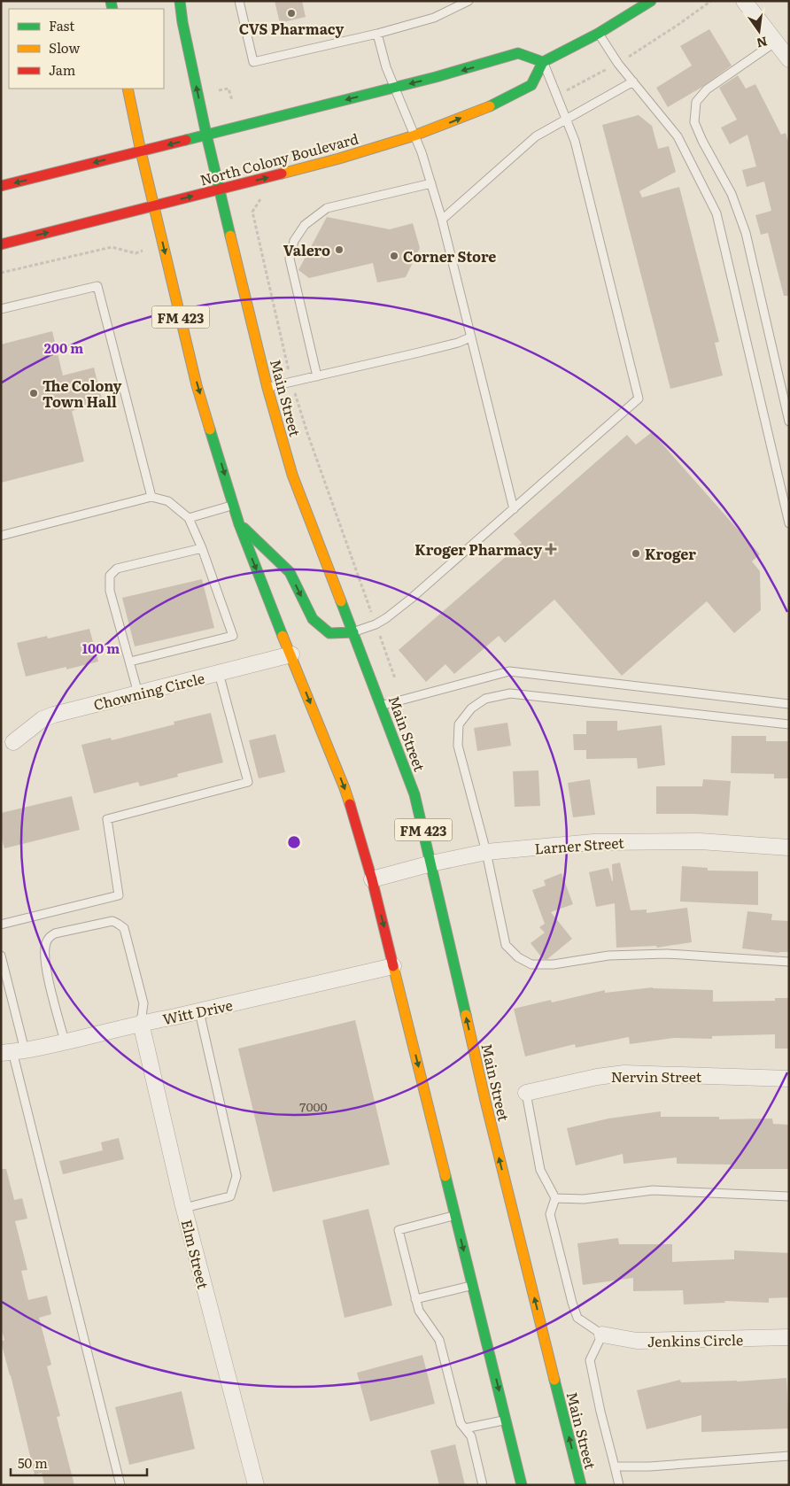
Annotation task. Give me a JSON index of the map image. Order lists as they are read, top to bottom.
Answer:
{
  "streets": {
    "main road": ["North Colony Boulevard", "FM 423", "Main Street"],
    "street": [
      "Chowning Circle",
      "Larner Street",
      "Witt Drive",
      "Nervin Street",
      "Elm Street",
      "Jenkins Circle"
    ]
  },
  "crossings": [
    ["North Colony Boulevard", "FM 423"],
    ["North Colony Boulevard", "Main Street"],
    ["FM 423", "Chowning Circle"],
    ["FM 423", "Larner Street"],
    ["FM 423", "Witt Drive"],
    ["Main Street", "Larner Street"],
    ["Witt Drive", "Elm Street"]
  ],
  "places": {
    "other": [
      "CVS Pharmacy",
      "Valero",
      "Corner Store",
      "The Colony Town Hall",
      "Kroger"
    ],
    "health": ["Kroger Pharmacy"]
  },
  "house_numbers": ["7000"],
  "legend": ["Fast", "Slow", "Jam"],
  "scale_bar": "50 m",
  "north": "bottom",
  "rings": ["200 m", "100 m"]
}
